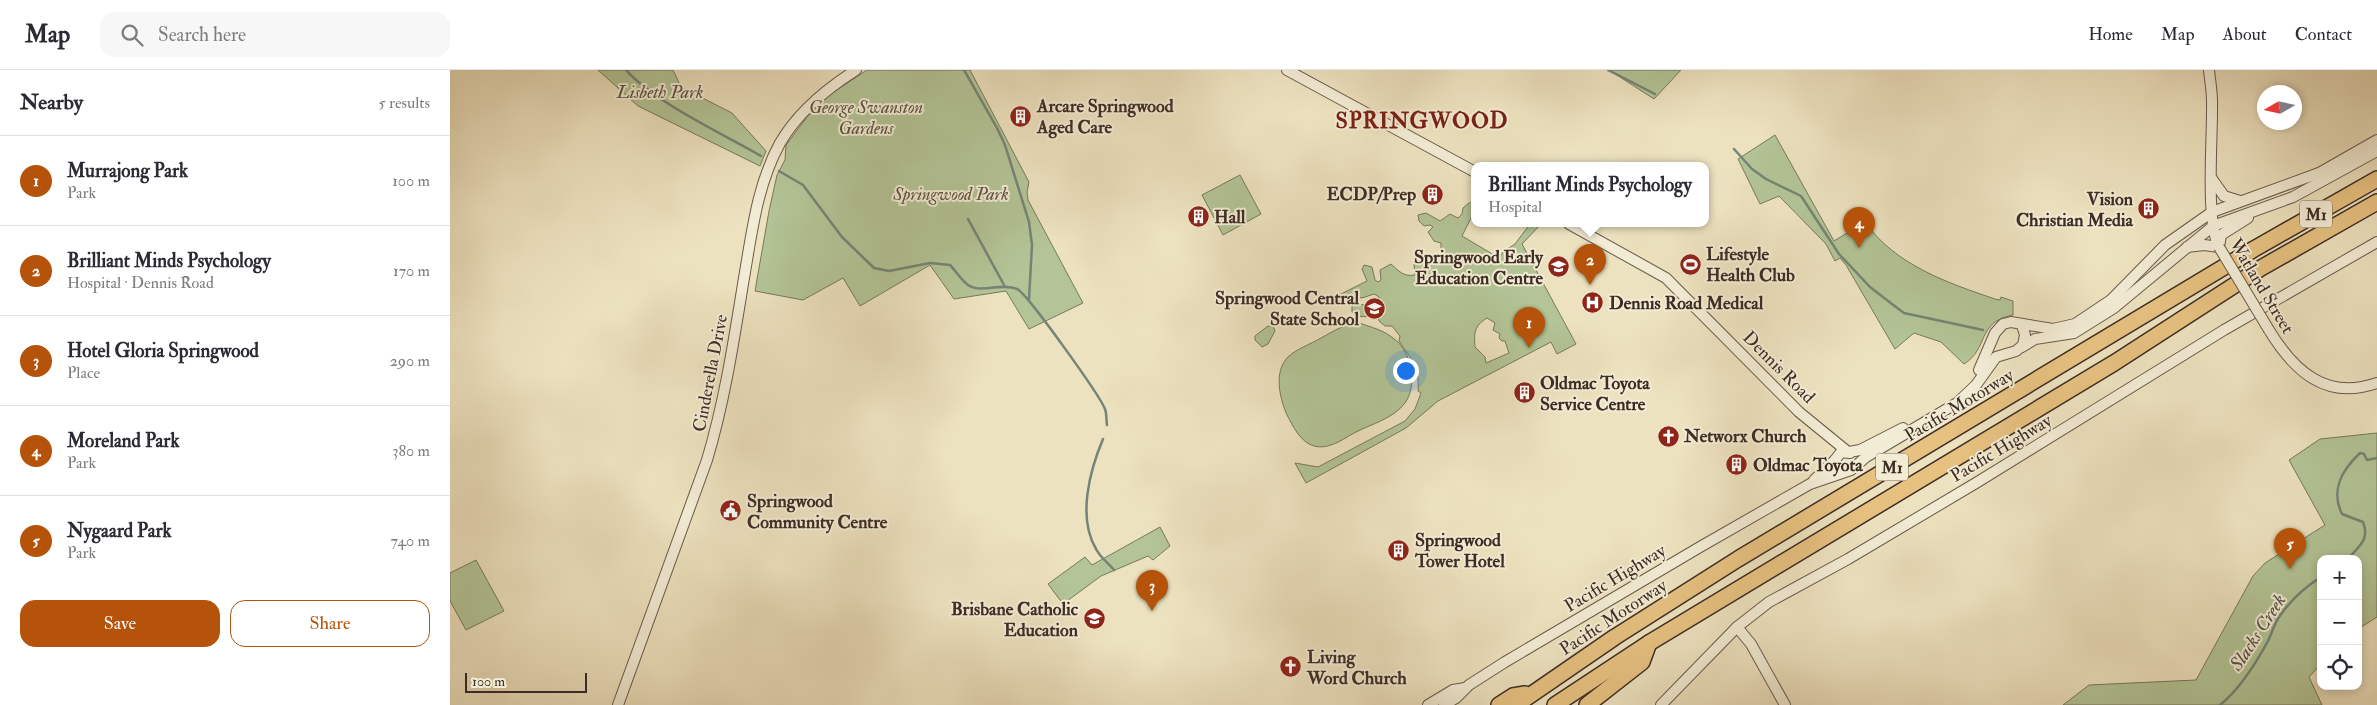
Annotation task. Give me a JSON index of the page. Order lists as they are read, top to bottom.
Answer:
{
  "streets": {
    "highway": ["M1", "Pacific Motorway"],
    "street": [
      "Watland Street",
      "Dennis Road",
      "Cinderella Drive",
      "Pacific Highway"
    ]
  },
  "crossings": [
    ["Watland Street", "Pacific Highway"],
    ["Dennis Road", "Pacific Highway"]
  ],
  "districts": ["SPRINGWOOD"],
  "water": ["Slacks Creek"],
  "parks": ["Lisbeth Park", "George Swanston Gardens", "Springwood Park"],
  "places": {
    "building": [
      "Arcare Springwood Aged Care",
      "ECDP/Prep",
      "Vision Christian Media",
      "Hall",
      "Oldmac Toyota Service Centre",
      "Oldmac Toyota",
      "Springwood Tower Hotel"
    ],
    "sports": ["Lifestyle Health Club"],
    "school or university": ["Springwood Early Education Centre", "Springwood Central State School", "Brisbane Catholic Education"],
    "hospital": ["Dennis Road Medical"],
    "church": ["Networx Church", "Living Word Church"],
    "public building": ["Springwood Community Centre"]
  },
  "scale_bar": "100 m",
  "north": "left",
  "page": {
    "header": "Map",
    "search": "Search here",
    "nav": [
      "Home",
      "Map",
      "About",
      "Contact"
    ],
    "heading": ["Nearby", "5 results"],
    "list": [
      {
        "mark": "1",
        "name": "Murrajong Park",
        "note": "Park",
        "value": "100 m"
      },
      {
        "mark": "2",
        "name": "Brilliant Minds Psychology",
        "note": "Hospital · Dennis Road",
        "value": "170 m"
      },
      {
        "mark": "3",
        "name": "Hotel Gloria Springwood",
        "note": "Place",
        "value": "290 m"
      },
      {
        "mark": "4",
        "name": "Moreland Park",
        "note": "Park",
        "value": "380 m"
      },
      {
        "mark": "5",
        "name": "Nygaard Park",
        "note": "Park",
        "value": "740 m"
      }
    ],
    "popup": ["Brilliant Minds Psychology", "Hospital"],
    "pins": [
      "4",
      "2",
      "1",
      "5",
      "3"
    ],
    "map_buttons": ["+", "−"],
    "buttons": ["Save", "Share"],
    "scale": "100 m"
  }
}
